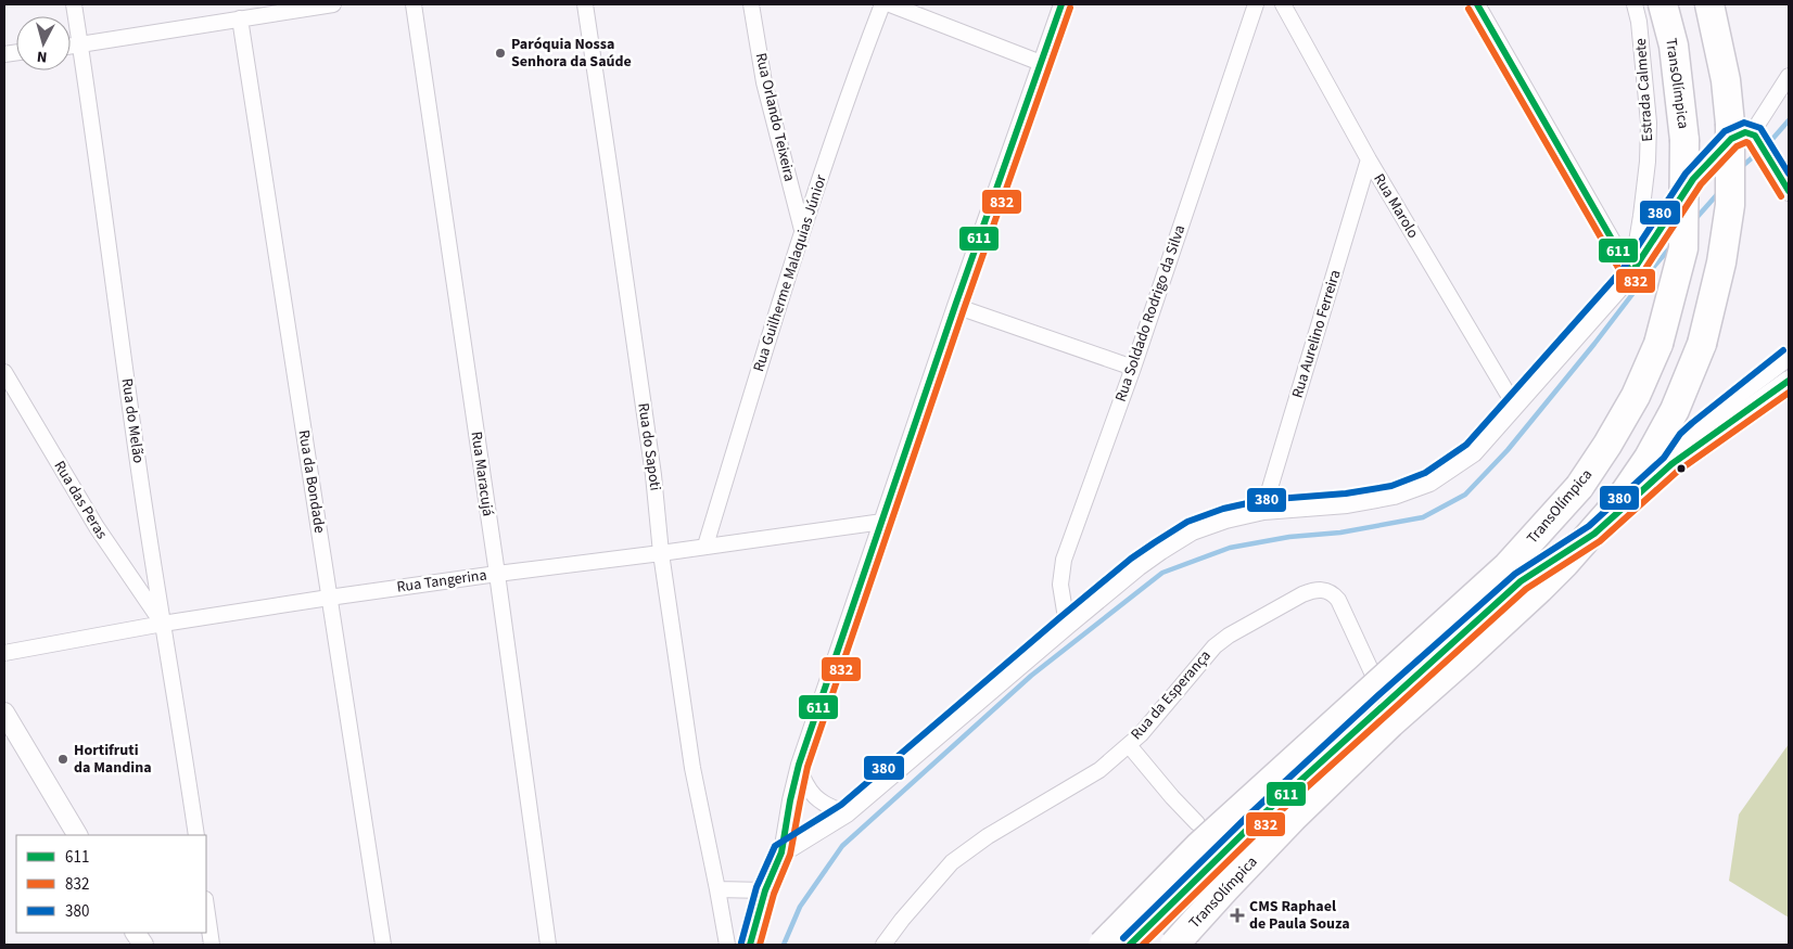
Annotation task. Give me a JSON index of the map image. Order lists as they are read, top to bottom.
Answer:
{
  "streets": {
    "highway": ["TransOlímpica"],
    "street": [
      "Estrada Calmete",
      "Rua Orlando Teixeira",
      "Rua Marolo",
      "Rua Guilherme Malaquias Júnior",
      "Rua Soldado Rodrigo da Silva",
      "Rua Aurelino Ferreira",
      "Rua do Melão",
      "Rua do Sapoti",
      "Rua Maracujá",
      "Rua da Bondade",
      "Rua das Peras",
      "Rua Tangerina",
      "Rua da Esperança"
    ]
  },
  "crossings": [
    ["Rua Orlando Teixeira", "Rua Guilherme Malaquias Júnior"],
    ["Rua Marolo", "Rua Aurelino Ferreira"],
    ["Rua Guilherme Malaquias Júnior", "Rua Tangerina"],
    ["Rua do Melão", "Rua das Peras"],
    ["Rua do Melão", "Rua Tangerina"],
    ["Rua do Sapoti", "Rua Tangerina"],
    ["Rua Maracujá", "Rua Tangerina"],
    ["Rua da Bondade", "Rua Tangerina"],
    ["Rua das Peras", "Rua Tangerina"]
  ],
  "places": {
    "other": ["Paróquia Nossa Senhora da Saúde", "Hortifruti da Mandina"],
    "health": ["CMS Raphael de Paula Souza"]
  },
  "lines": ["transit line 611", "transit line 832", "transit line 380"],
  "legend": ["611", "832", "380"],
  "north": "bottom"
}
